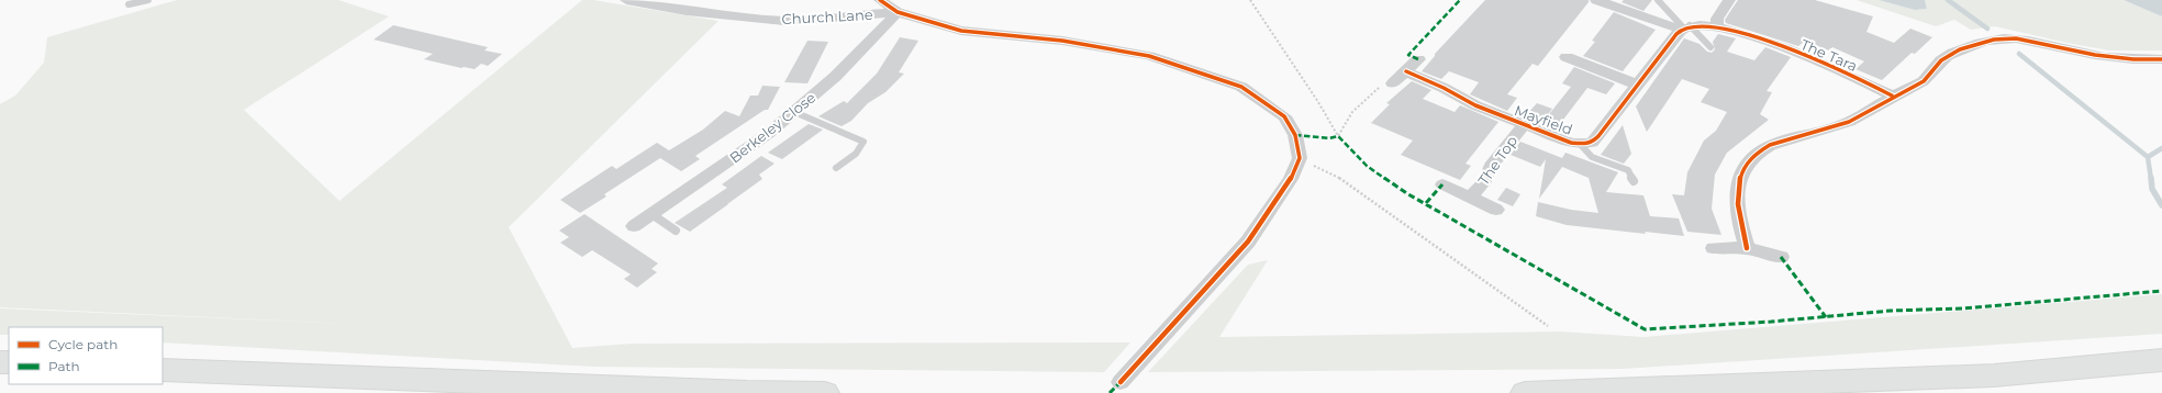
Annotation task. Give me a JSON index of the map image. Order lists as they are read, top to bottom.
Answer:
{
  "streets": {
    "street": [
      "Church Lane",
      "The Tara",
      "Mayfield",
      "Berkeley Close",
      "The Top"
    ]
  },
  "crossings": [
    ["Church Lane", "Berkeley Close"],
    ["The Tara", "Mayfield"],
    ["Mayfield", "The Top"]
  ],
  "legend": ["Cycle path", "Path"]
}
